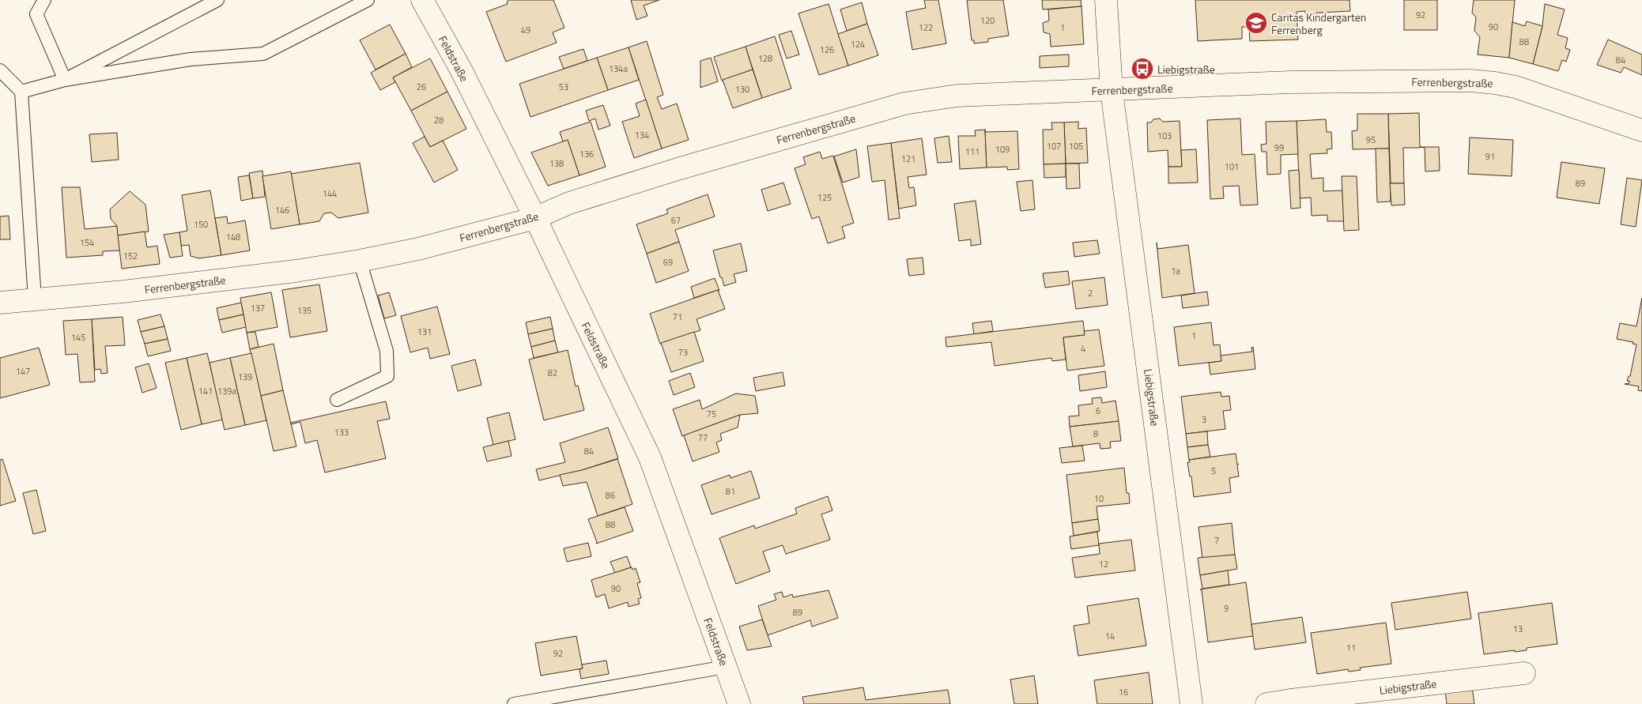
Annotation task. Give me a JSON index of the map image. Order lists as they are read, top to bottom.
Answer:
{
  "streets": {
    "street": ["Feldstraße", "Ferrenbergstraße", "Liebigstraße"]
  },
  "crossings": [
    ["Feldstraße", "Ferrenbergstraße"],
    ["Ferrenbergstraße", "Liebigstraße"]
  ],
  "places": {
    "school or university": ["Caritas Kindergarten Ferrenberg"],
    "bus stop": ["Liebigstraße"]
  },
  "house_numbers": [
    "92",
    "120",
    "90",
    "122",
    "1",
    "49",
    "88",
    "124",
    "126",
    "128",
    "84",
    "134a",
    "26",
    "53",
    "130",
    "28",
    "134",
    "103",
    "95",
    "107",
    "105",
    "99",
    "109",
    "111",
    "136",
    "91",
    "121",
    "138",
    "101",
    "89",
    "144",
    "125",
    "146",
    "67",
    "150",
    "148",
    "154",
    "152",
    "69",
    "1a",
    "2",
    "137",
    "135",
    "71",
    "131",
    "1",
    "145",
    "4",
    "73",
    "147",
    "82",
    "139",
    "141",
    "139a",
    "6",
    "75",
    "3",
    "133",
    "8",
    "77",
    "84",
    "5",
    "81",
    "86",
    "10",
    "88",
    "7",
    "12",
    "90",
    "9",
    "89",
    "13",
    "14",
    "11",
    "92",
    "16"
  ]
}
